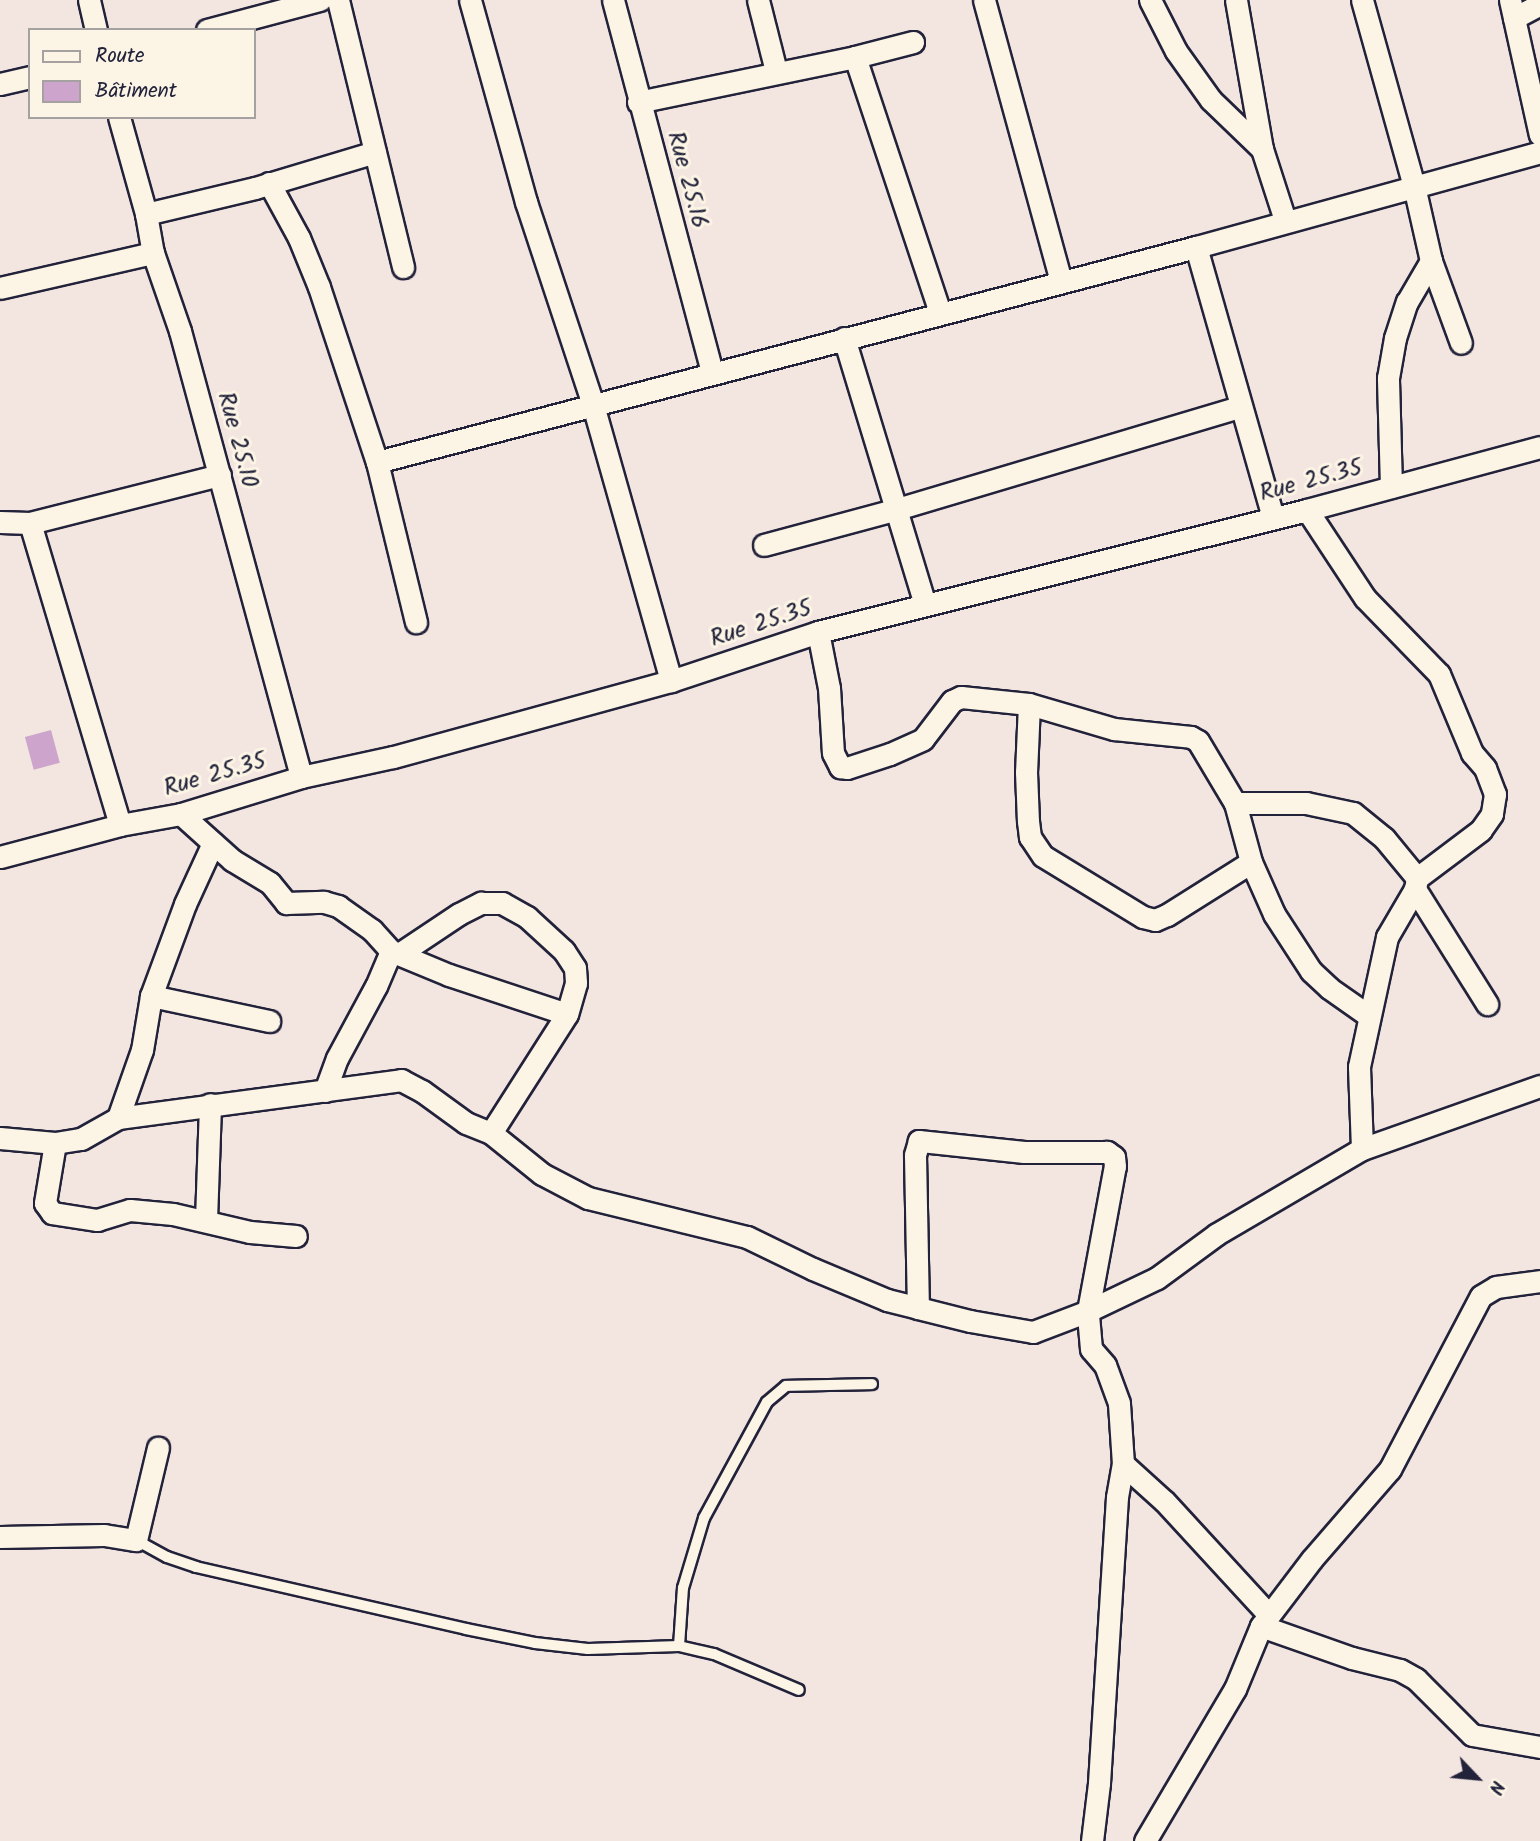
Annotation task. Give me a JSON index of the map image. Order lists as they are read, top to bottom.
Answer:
{
  "streets": {
    "street": ["Rue 25.16", "Rue 25.10", "Rue 25.35"]
  },
  "crossings": [
    ["Rue 25.10", "Rue 25.35"]
  ],
  "legend": ["Route", "Bâtiment"],
  "north": "bottom right"
}
